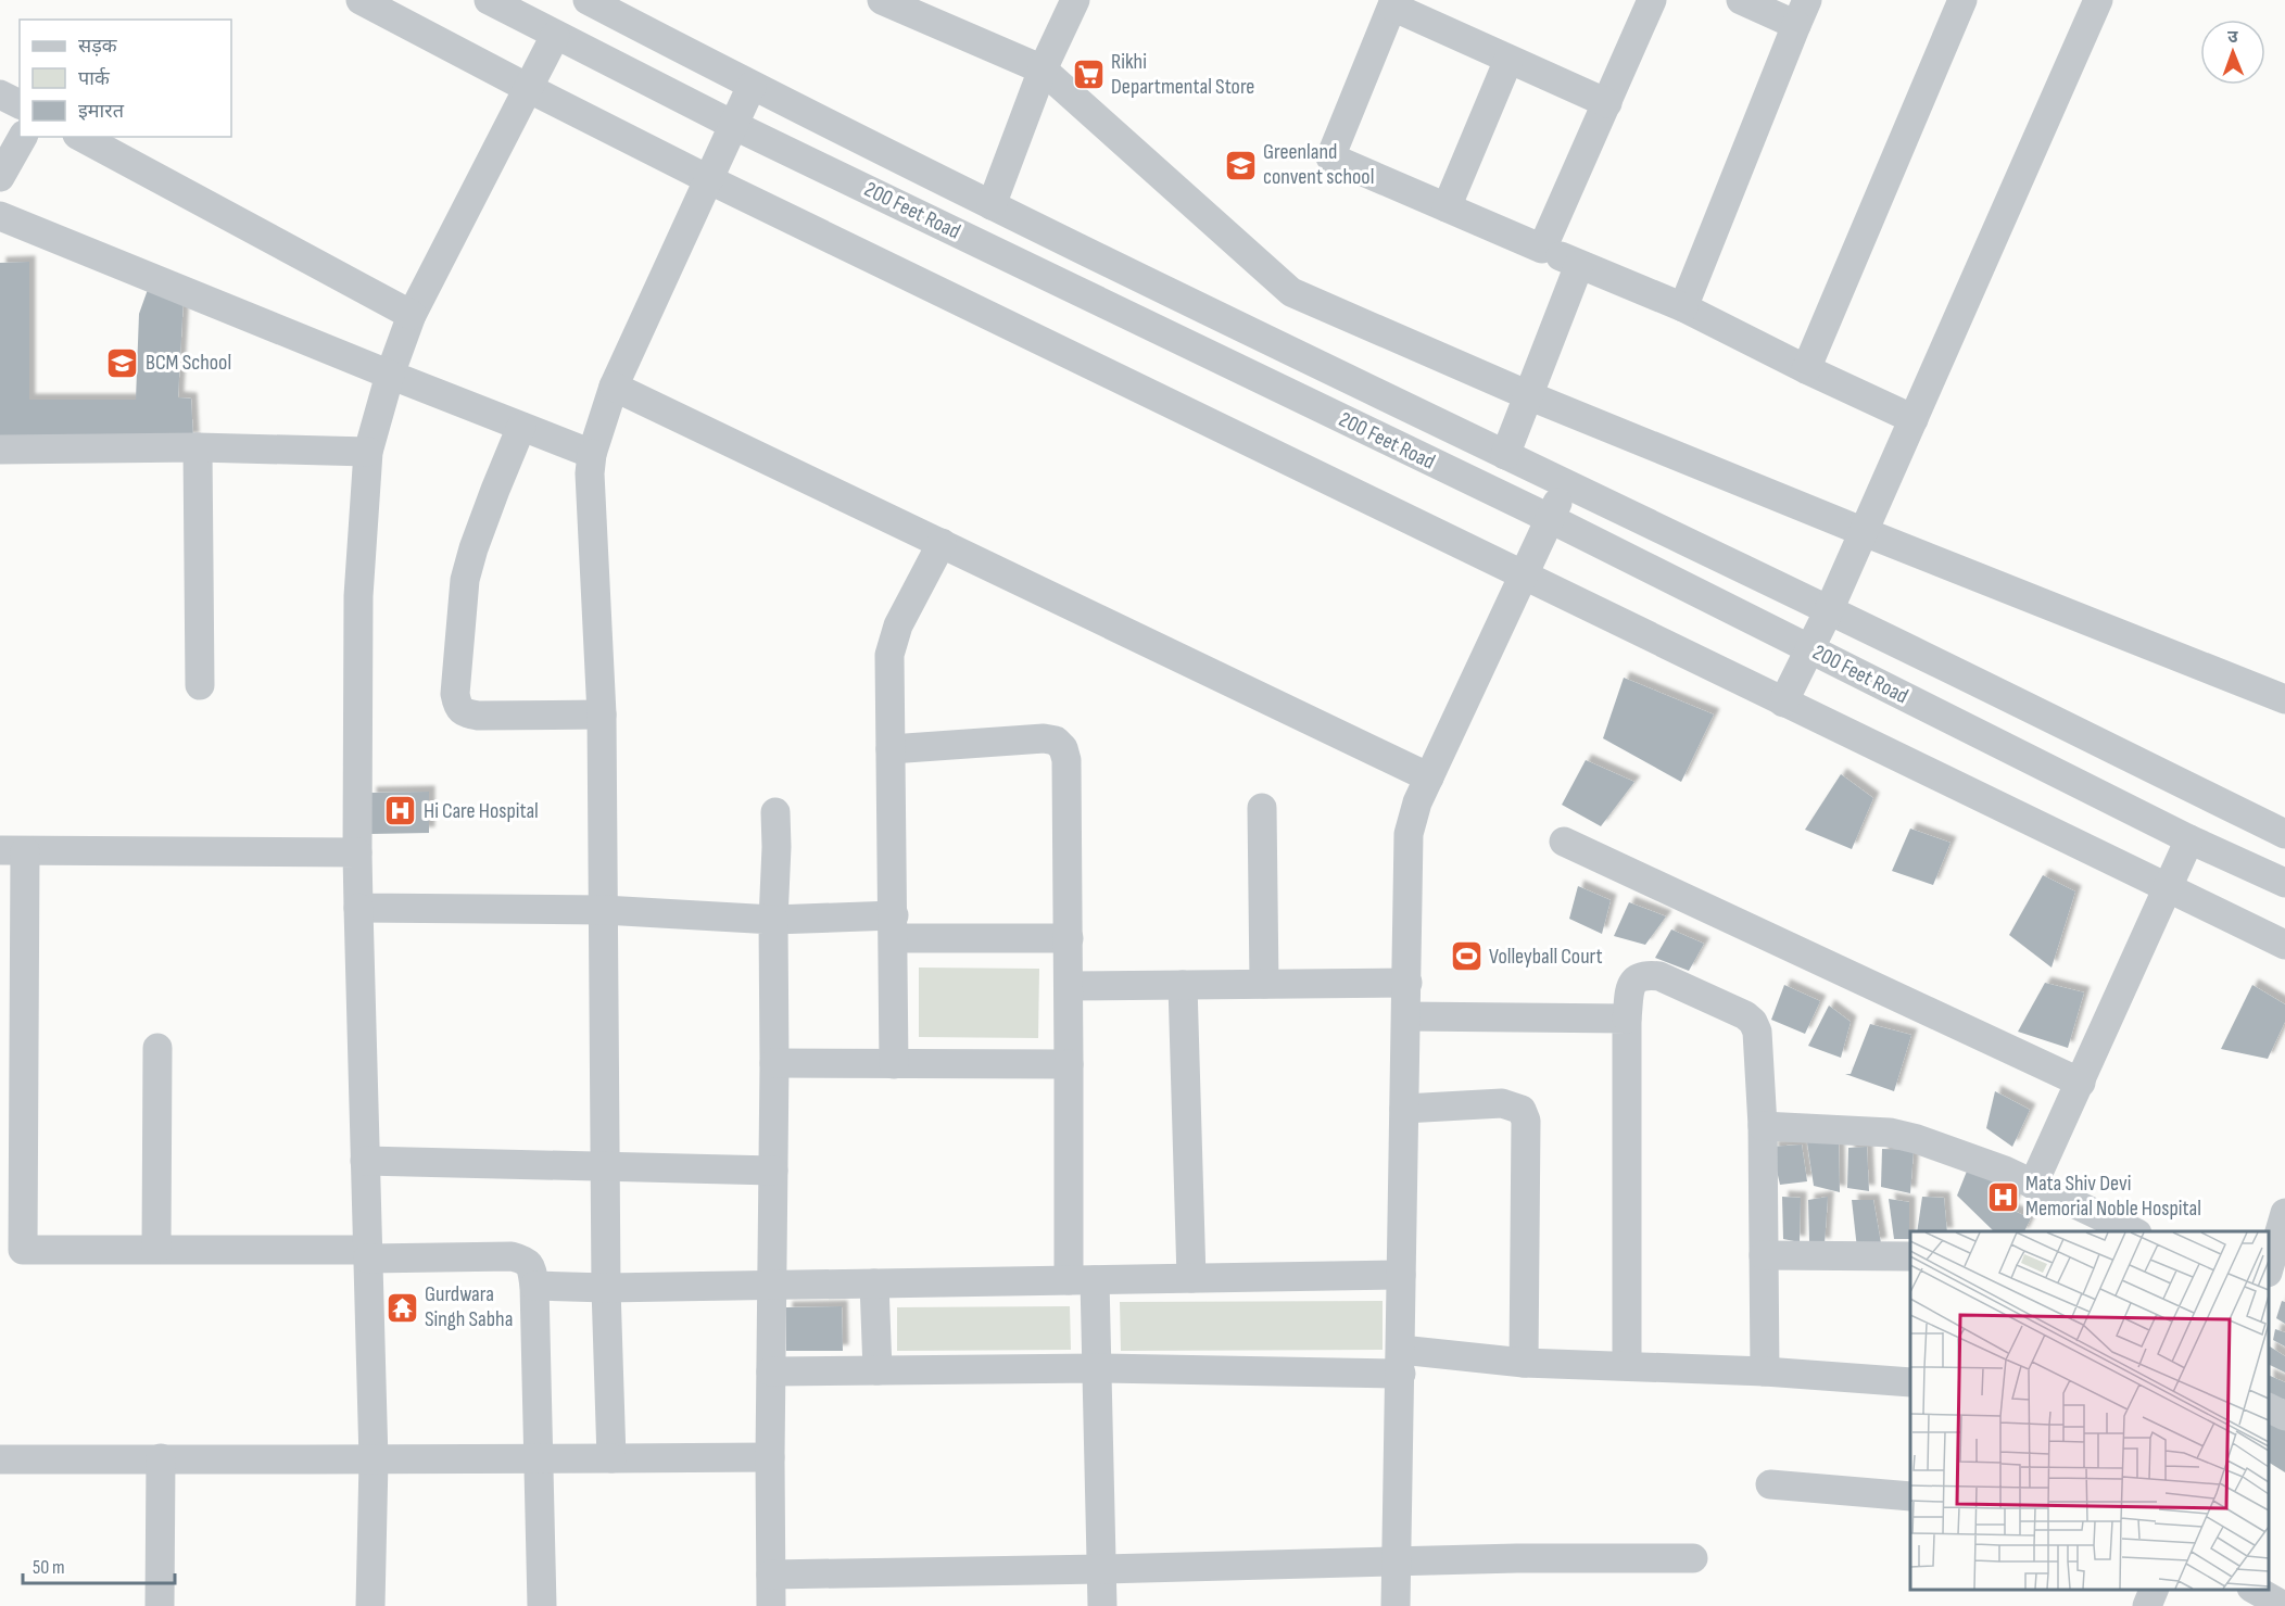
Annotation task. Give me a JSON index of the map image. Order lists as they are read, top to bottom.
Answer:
{
  "streets": {
    "street": ["200 Feet Road"]
  },
  "places": {
    "supermarket": ["Rikhi Departmental Store"],
    "school or university": ["Greenland convent school", "BCM School"],
    "hospital": ["Hi Care Hospital", "Mata Shiv Devi Memorial Noble Hospital"],
    "sports": ["Volleyball Court"],
    "temple": ["Gurdwara Singh Sabha"]
  },
  "legend": ["सड़क", "पार्क", "इमारत"],
  "scale_bar": "50 m",
  "north": "top"
}
